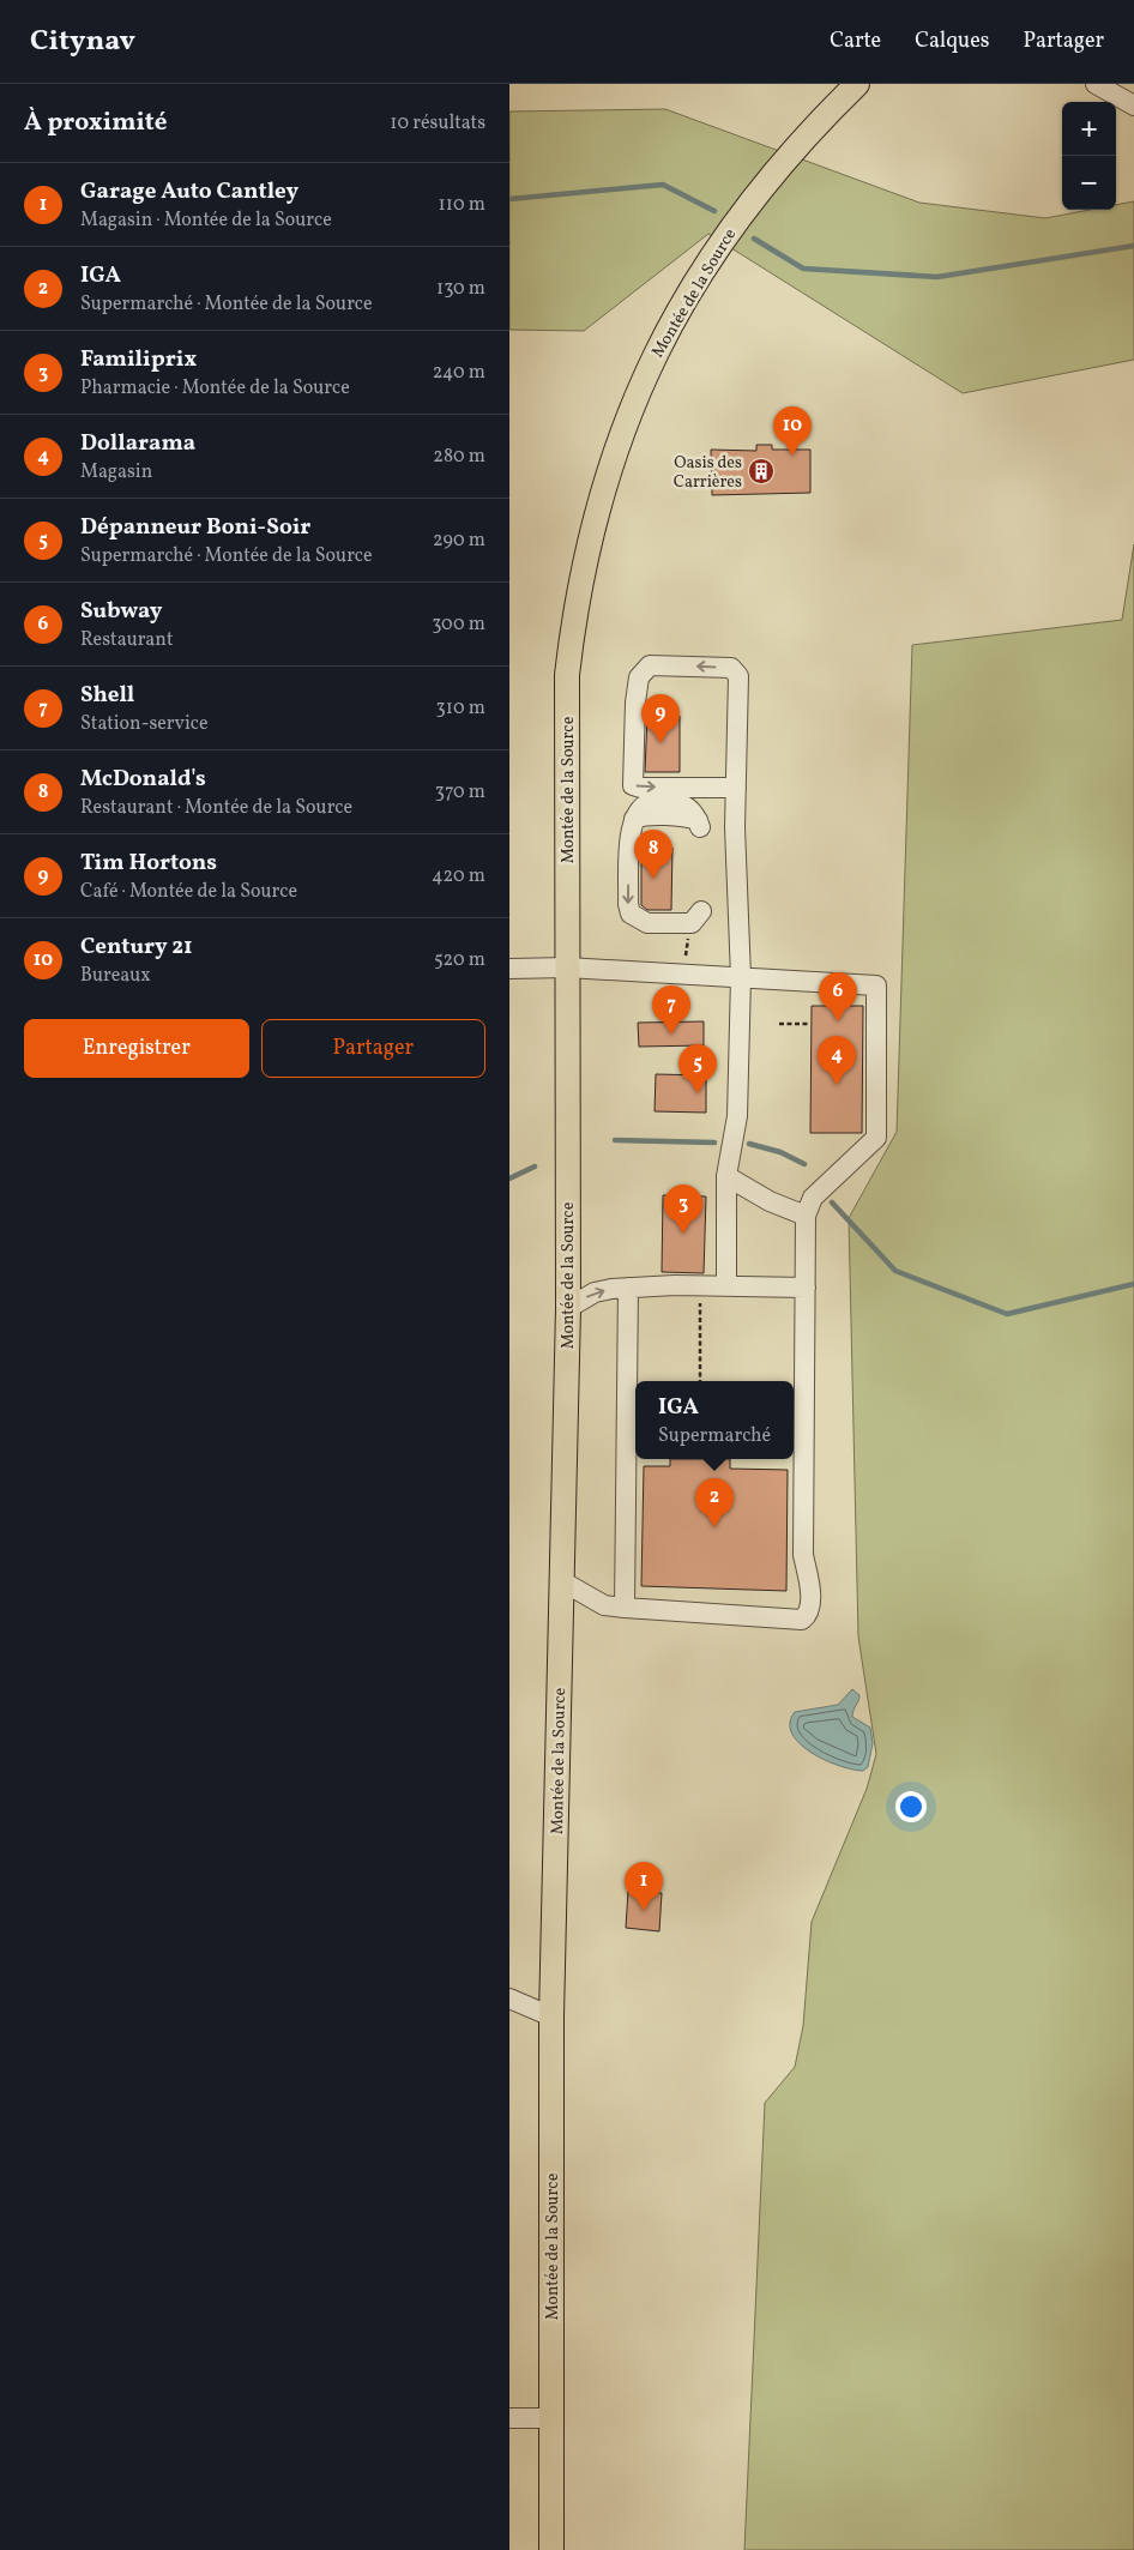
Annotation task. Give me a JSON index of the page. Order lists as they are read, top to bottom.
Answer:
{
  "streets": {
    "main road": ["Montée de la Source"]
  },
  "places": {
    "building": ["Oasis des Carrières"]
  },
  "page": {
    "header": "Citynav",
    "nav": ["Carte", "Calques", "Partager"],
    "heading": ["À proximité", "10 résultats"],
    "map_buttons": ["+", "−"],
    "list": [
      {
        "mark": "1",
        "name": "Garage Auto Cantley",
        "note": "Magasin · Montée de la Source",
        "value": "110 m"
      },
      {
        "mark": "2",
        "name": "IGA",
        "note": "Supermarché · Montée de la Source",
        "value": "130 m"
      },
      {
        "mark": "3",
        "name": "Familiprix",
        "note": "Pharmacie · Montée de la Source",
        "value": "240 m"
      },
      {
        "mark": "4",
        "name": "Dollarama",
        "note": "Magasin",
        "value": "280 m"
      },
      {
        "mark": "5",
        "name": "Dépanneur Boni-Soir",
        "note": "Supermarché · Montée de la Source",
        "value": "290 m"
      },
      {
        "mark": "6",
        "name": "Subway",
        "note": "Restaurant",
        "value": "300 m"
      },
      {
        "mark": "7",
        "name": "Shell",
        "note": "Station-service",
        "value": "310 m"
      },
      {
        "mark": "8",
        "name": "McDonald's",
        "note": "Restaurant · Montée de la Source",
        "value": "370 m"
      },
      {
        "mark": "9",
        "name": "Tim Hortons",
        "note": "Café · Montée de la Source",
        "value": "420 m"
      },
      {
        "mark": "10",
        "name": "Century 21",
        "note": "Bureaux",
        "value": "520 m"
      }
    ],
    "pins": [
      "10",
      "9",
      "8",
      "6",
      "7",
      "4",
      "5",
      "3",
      "2",
      "1"
    ],
    "buttons": ["Enregistrer", "Partager"],
    "popup": ["IGA", "Supermarché"]
  }
}
